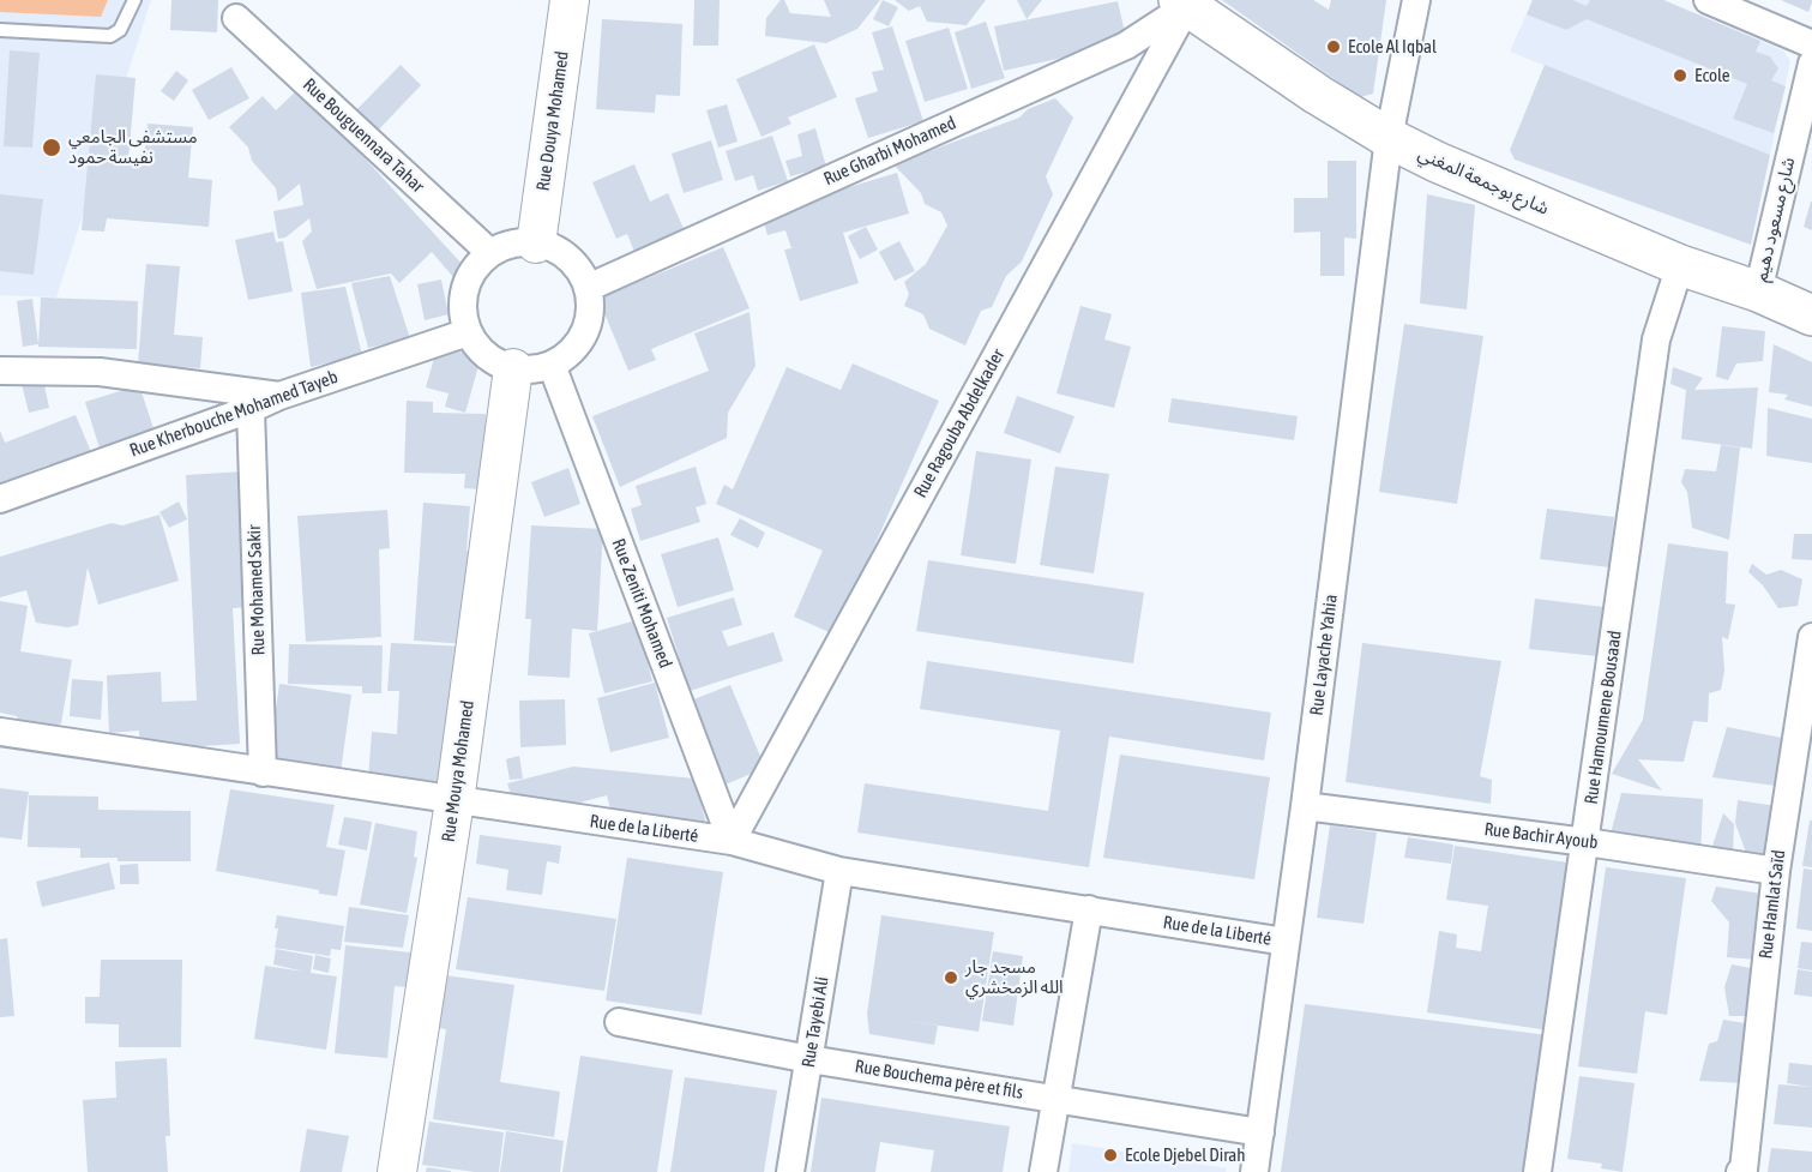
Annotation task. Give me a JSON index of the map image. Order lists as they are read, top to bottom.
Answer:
{
  "streets": {
    "main road": ["شارع بوجمعة المغني"],
    "street": [
      "Rue Douya Mohamed",
      "Rue Bouguennara Tahar",
      "Rue Gharbi Mohamed",
      "شارع مسعود دهيم",
      "Rue Kherbouche Mohamed Tayeb",
      "Rue Ragouba Abdelkader",
      "Rue Mohamed Sakir",
      "Rue Zeniti Mohamed",
      "Rue Layache Yahia",
      "Rue Hamoumene Bousaad",
      "Rue Mouya Mohamed",
      "Rue de la Liberté",
      "Rue Bachir Ayoub",
      "Rue Hamlat Saïd",
      "Rue Tayebi Ali",
      "Rue Bouchema père et fils"
    ]
  },
  "crossings": [
    ["Rue Douya Mohamed", "Rue Bouguennara Tahar"],
    ["Rue Douya Mohamed", "Rue Gharbi Mohamed"],
    ["Rue Douya Mohamed", "Rue Kherbouche Mohamed Tayeb"],
    ["Rue Douya Mohamed", "Rue Zeniti Mohamed"],
    ["Rue Douya Mohamed", "Rue Mouya Mohamed"],
    ["Rue Bouguennara Tahar", "Rue Gharbi Mohamed"],
    ["Rue Bouguennara Tahar", "Rue Kherbouche Mohamed Tayeb"],
    ["Rue Bouguennara Tahar", "Rue Zeniti Mohamed"],
    ["Rue Bouguennara Tahar", "Rue Mouya Mohamed"],
    ["Rue Gharbi Mohamed", "شارع بوجمعة المغني"],
    ["Rue Gharbi Mohamed", "Rue Kherbouche Mohamed Tayeb"],
    ["Rue Gharbi Mohamed", "Rue Ragouba Abdelkader"],
    ["Rue Gharbi Mohamed", "Rue Zeniti Mohamed"],
    ["Rue Gharbi Mohamed", "Rue Mouya Mohamed"],
    ["شارع بوجمعة المغني", "شارع مسعود دهيم"],
    ["شارع بوجمعة المغني", "Rue Ragouba Abdelkader"],
    ["شارع بوجمعة المغني", "Rue Layache Yahia"],
    ["شارع بوجمعة المغني", "Rue Hamoumene Bousaad"],
    ["Rue Kherbouche Mohamed Tayeb", "Rue Mohamed Sakir"],
    ["Rue Kherbouche Mohamed Tayeb", "Rue Zeniti Mohamed"],
    ["Rue Kherbouche Mohamed Tayeb", "Rue Mouya Mohamed"],
    ["Rue Ragouba Abdelkader", "Rue Zeniti Mohamed"],
    ["Rue Ragouba Abdelkader", "Rue de la Liberté"],
    ["Rue Mohamed Sakir", "Rue de la Liberté"],
    ["Rue Zeniti Mohamed", "Rue Mouya Mohamed"],
    ["Rue Zeniti Mohamed", "Rue de la Liberté"],
    ["Rue Layache Yahia", "Rue de la Liberté"],
    ["Rue Layache Yahia", "Rue Bachir Ayoub"],
    ["Rue Layache Yahia", "Rue Bouchema père et fils"],
    ["Rue Hamoumene Bousaad", "Rue Bachir Ayoub"],
    ["Rue Mouya Mohamed", "Rue de la Liberté"],
    ["Rue de la Liberté", "Rue Tayebi Ali"],
    ["Rue Bachir Ayoub", "Rue Hamlat Saïd"],
    ["Rue Tayebi Ali", "Rue Bouchema père et fils"]
  ],
  "places": [
    "Ecole Al Iqbal",
    "Ecole",
    "مستشفى الجامعي نفيسة حمود",
    "مسجد جار الله الزمخشري",
    "Ecole Djebel Dirah"
  ]
}
